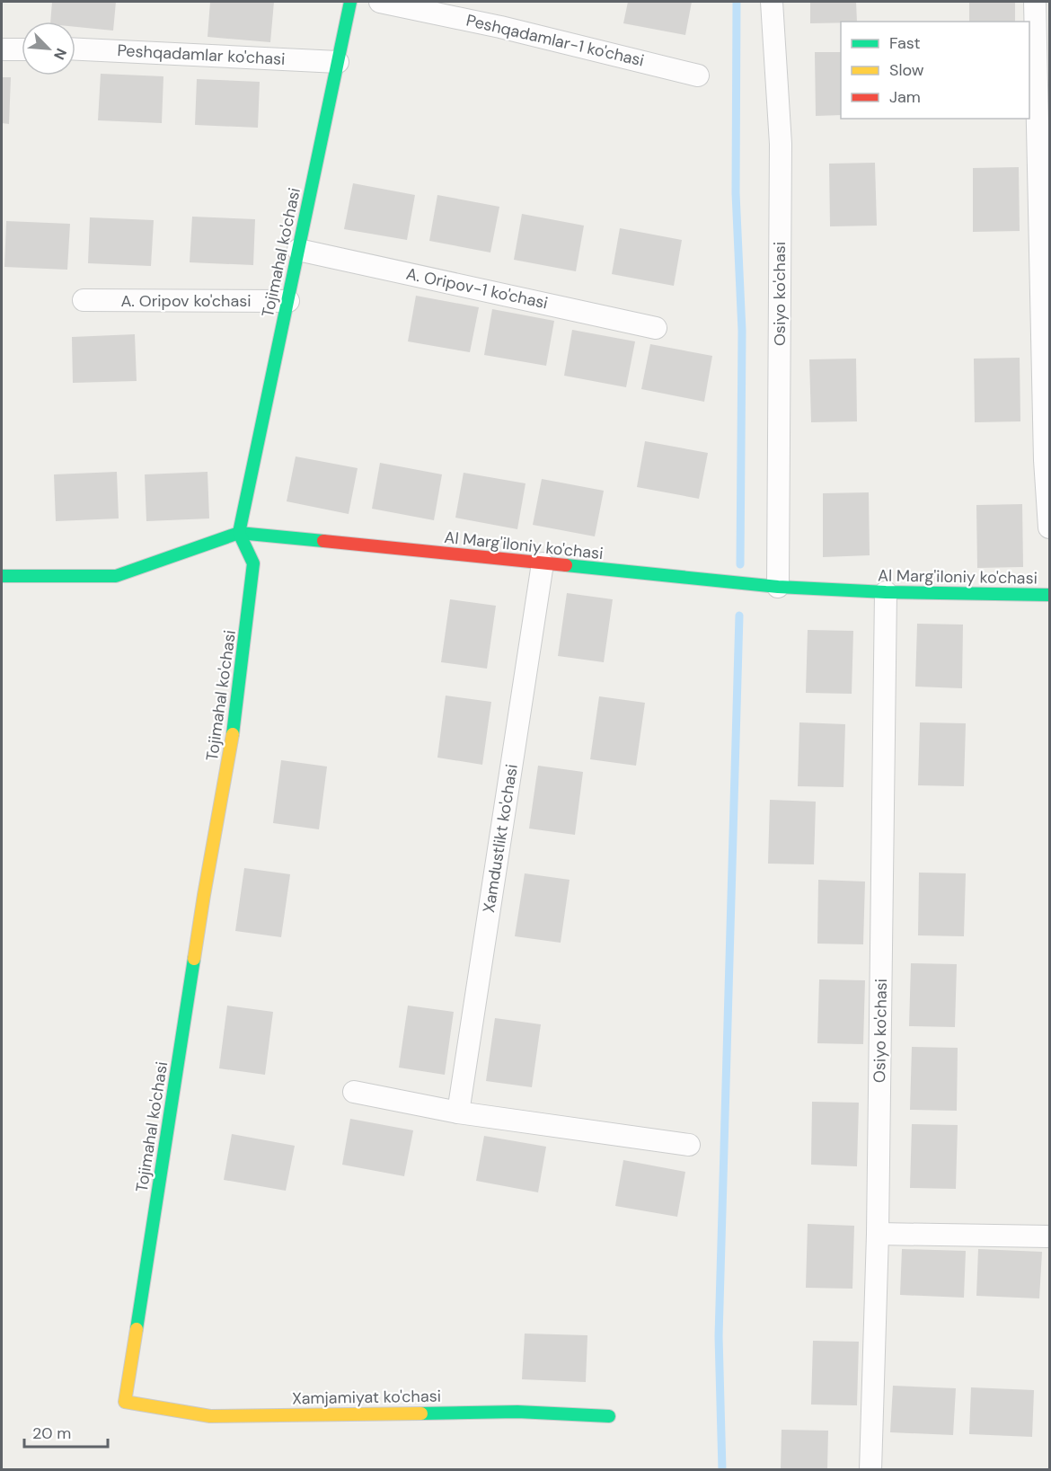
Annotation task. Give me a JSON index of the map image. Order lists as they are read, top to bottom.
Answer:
{
  "streets": {
    "street": [
      "Peshqadamlar-1 ko'chasi",
      "Peshqadamlar ko'chasi",
      "Tojimahal ko'chasi",
      "A. Oripov-1 ko'chasi",
      "Osiyo ko'chasi",
      "A. Oripov ko'chasi",
      "Al Marg'iloniy ko'chasi",
      "Xamdustlikt ko'chasi",
      "Xamjamiyat ko'chasi"
    ]
  },
  "crossings": [
    ["Peshqadamlar ko'chasi", "Tojimahal ko'chasi"],
    ["Tojimahal ko'chasi", "A. Oripov-1 ko'chasi"],
    ["Tojimahal ko'chasi", "A. Oripov ko'chasi"],
    ["Tojimahal ko'chasi", "Al Marg'iloniy ko'chasi"],
    ["Tojimahal ko'chasi", "Xamjamiyat ko'chasi"],
    ["Osiyo ko'chasi", "Al Marg'iloniy ko'chasi"],
    ["Al Marg'iloniy ko'chasi", "Xamdustlikt ko'chasi"]
  ],
  "legend": ["Fast", "Slow", "Jam"],
  "scale_bar": "20 m",
  "north": "bottom right"
}
